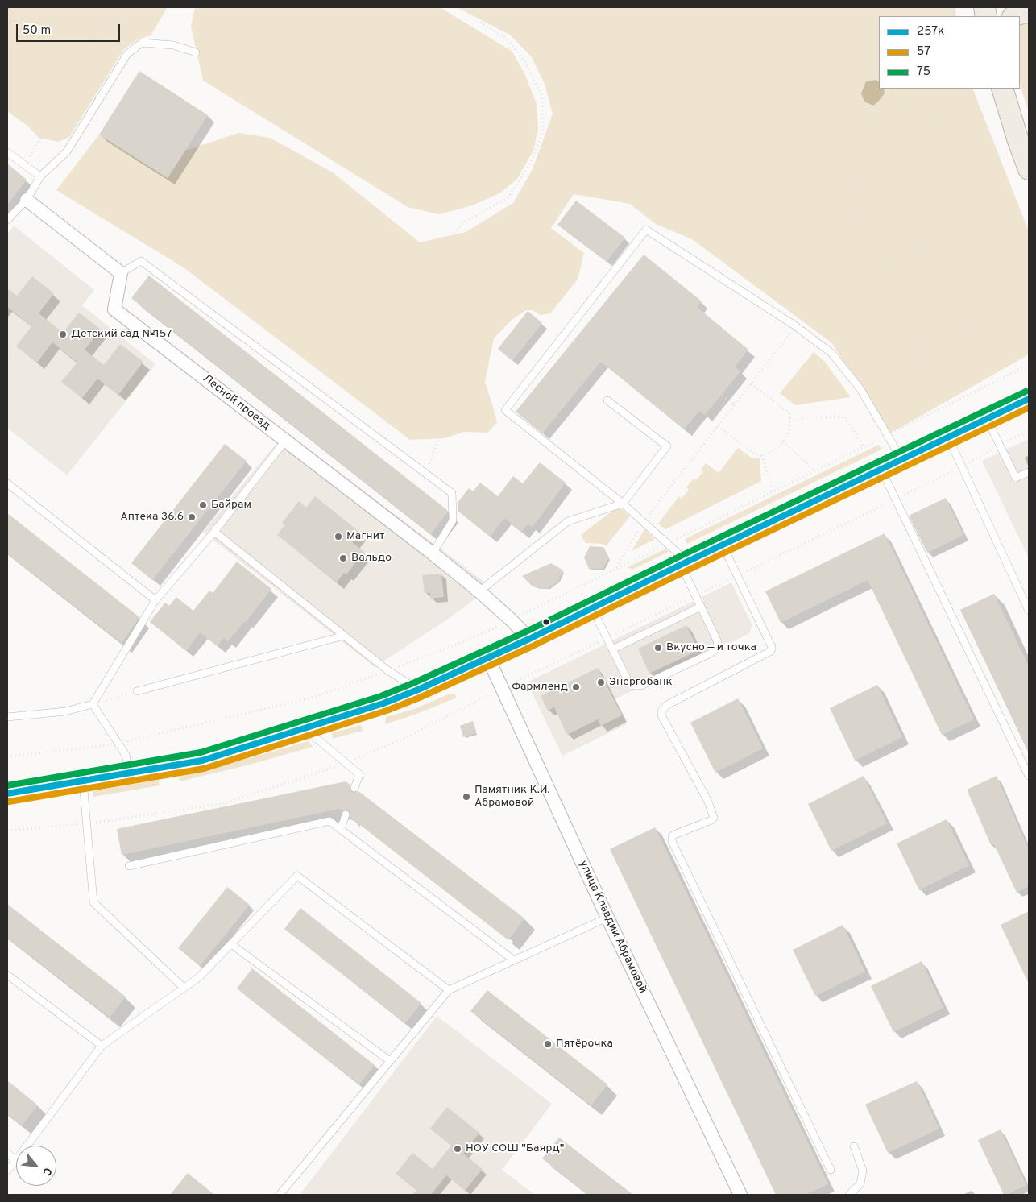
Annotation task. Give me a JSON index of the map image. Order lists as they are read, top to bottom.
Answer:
{
  "streets": {
    "street": ["Лесной проезд", "улица Клавдии Абрамовой"]
  },
  "places": [
    "Детский сад №157",
    "Байрам",
    "Аптека 36.6",
    "Магнит",
    "Вальдо",
    "Вкусно — и точка",
    "Энергобанк",
    "Фармленд",
    "Памятник К.И. Абрамовой",
    "Пятёрочка",
    "НОУ СОШ \"Баярд\""
  ],
  "lines": ["transit line 75", "transit line 257к", "transit line 57"],
  "legend": ["257к", "57", "75"],
  "scale_bar": "50 m",
  "north": "bottom right"
}
